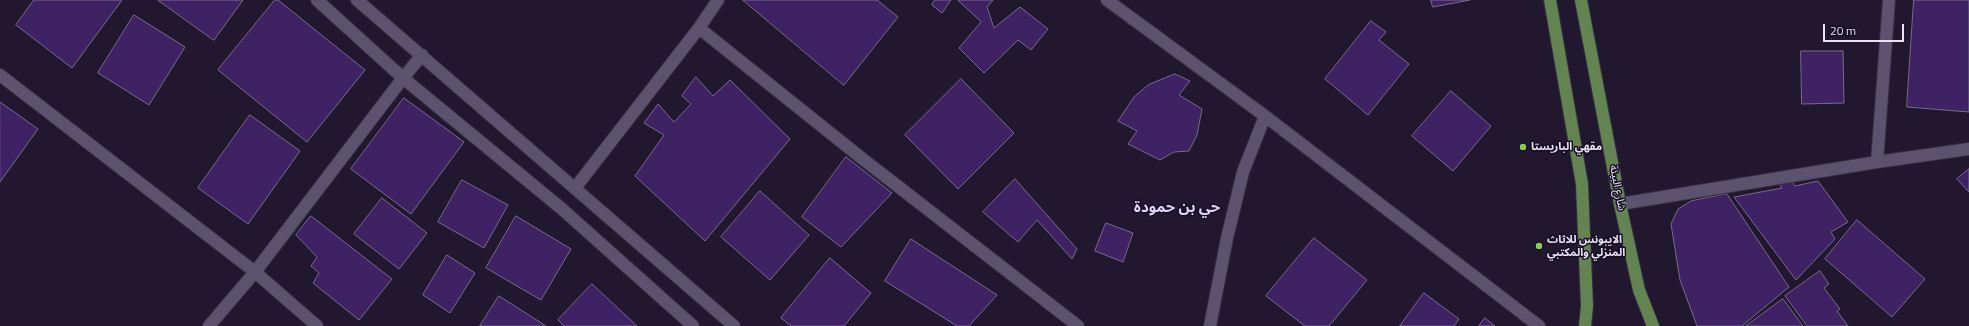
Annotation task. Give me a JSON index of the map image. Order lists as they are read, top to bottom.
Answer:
{
  "streets": {
    "main road": ["شارع البيئة"]
  },
  "districts": ["حي بن حمودة"],
  "places": ["مقهي الباريستا", "الايبونس للاثاث المنزلي والمكتبي"],
  "scale_bar": "20 m"
}
